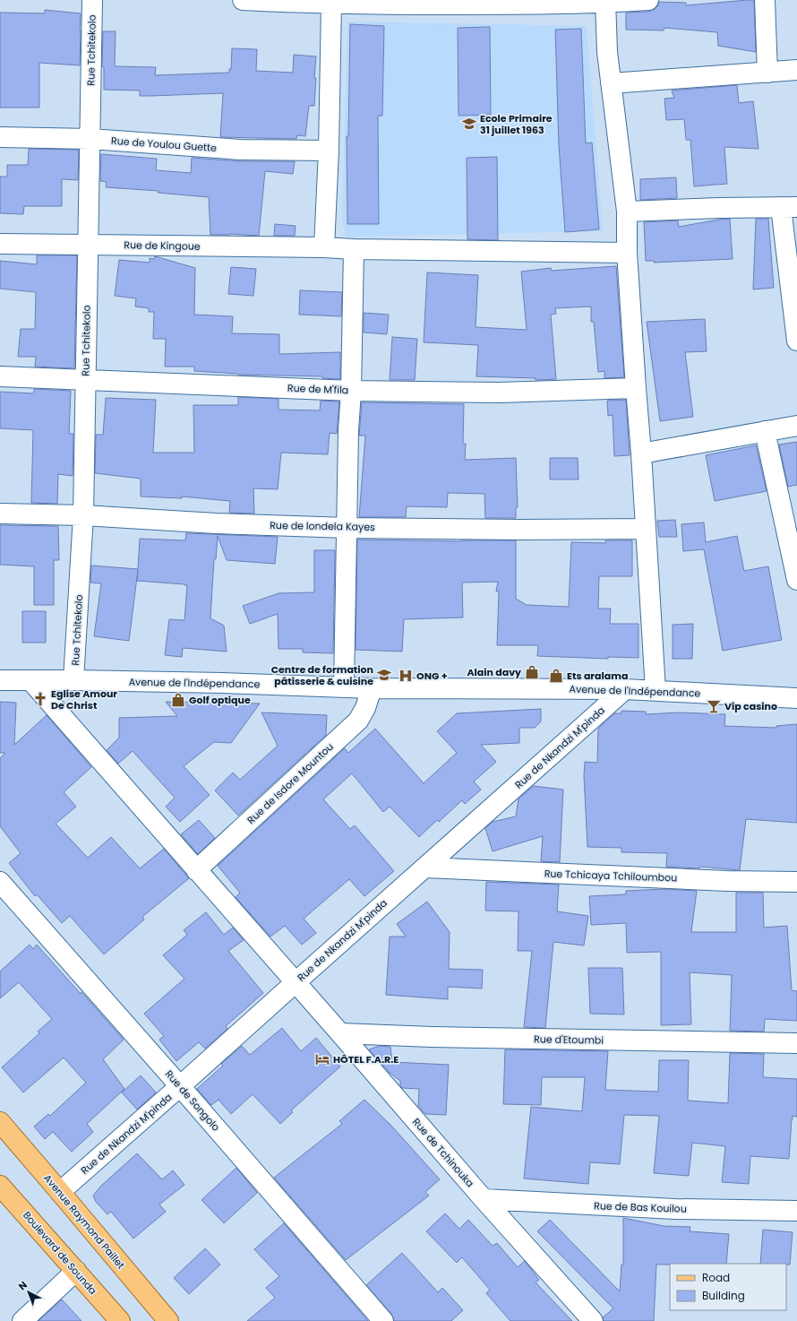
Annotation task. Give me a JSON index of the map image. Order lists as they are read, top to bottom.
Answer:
{
  "streets": {
    "main road": ["Avenue Raymond Paillet", "Boulevard de Sounda"],
    "street": [
      "Rue Tchitekolo",
      "Rue de Youlou Guette",
      "Rue de Kingoue",
      "Rue de M'fila",
      "Rue de londela Kayes",
      "Avenue de l'Indépendance",
      "Rue de Nkandzi M'pinda",
      "Rue de Isdore Mountou",
      "Rue Tchicaya Tchiloumbou",
      "Rue d'Etoumbi",
      "Rue de Songolo",
      "Rue de Tchinouka",
      "Rue de Bas Kouilou"
    ]
  },
  "crossings": [
    ["Rue Tchitekolo", "Rue de Youlou Guette"],
    ["Rue Tchitekolo", "Rue de Kingoue"],
    ["Rue Tchitekolo", "Rue de M'fila"],
    ["Rue Tchitekolo", "Rue de londela Kayes"],
    ["Rue Tchitekolo", "Avenue de l'Indépendance"],
    ["Avenue de l'Indépendance", "Rue de Nkandzi M'pinda"],
    ["Avenue de l'Indépendance", "Rue de Isdore Mountou"],
    ["Avenue de l'Indépendance", "Rue de Tchinouka"],
    ["Rue de Nkandzi M'pinda", "Rue Tchicaya Tchiloumbou"],
    ["Rue de Nkandzi M'pinda", "Rue de Songolo"],
    ["Rue de Nkandzi M'pinda", "Rue de Tchinouka"],
    ["Rue de Nkandzi M'pinda", "Avenue Raymond Paillet"],
    ["Rue de Isdore Mountou", "Rue de Tchinouka"],
    ["Rue d'Etoumbi", "Rue de Tchinouka"],
    ["Rue de Tchinouka", "Rue de Bas Kouilou"]
  ],
  "places": {
    "school or university": ["Ecole Primaire 31 juillet 1963", "Centre de formation pâtisserie & cuisine"],
    "shop": ["Alain davy", "Ets aralama", "Golf optique"],
    "hospital": ["ONG +"],
    "church": ["Eglise Amour De Christ"],
    "bar": ["Vip casino"],
    "hotel": ["HÔTEL F.A.R.E"]
  },
  "legend": ["Road", "Building"],
  "north": "top left"
}
